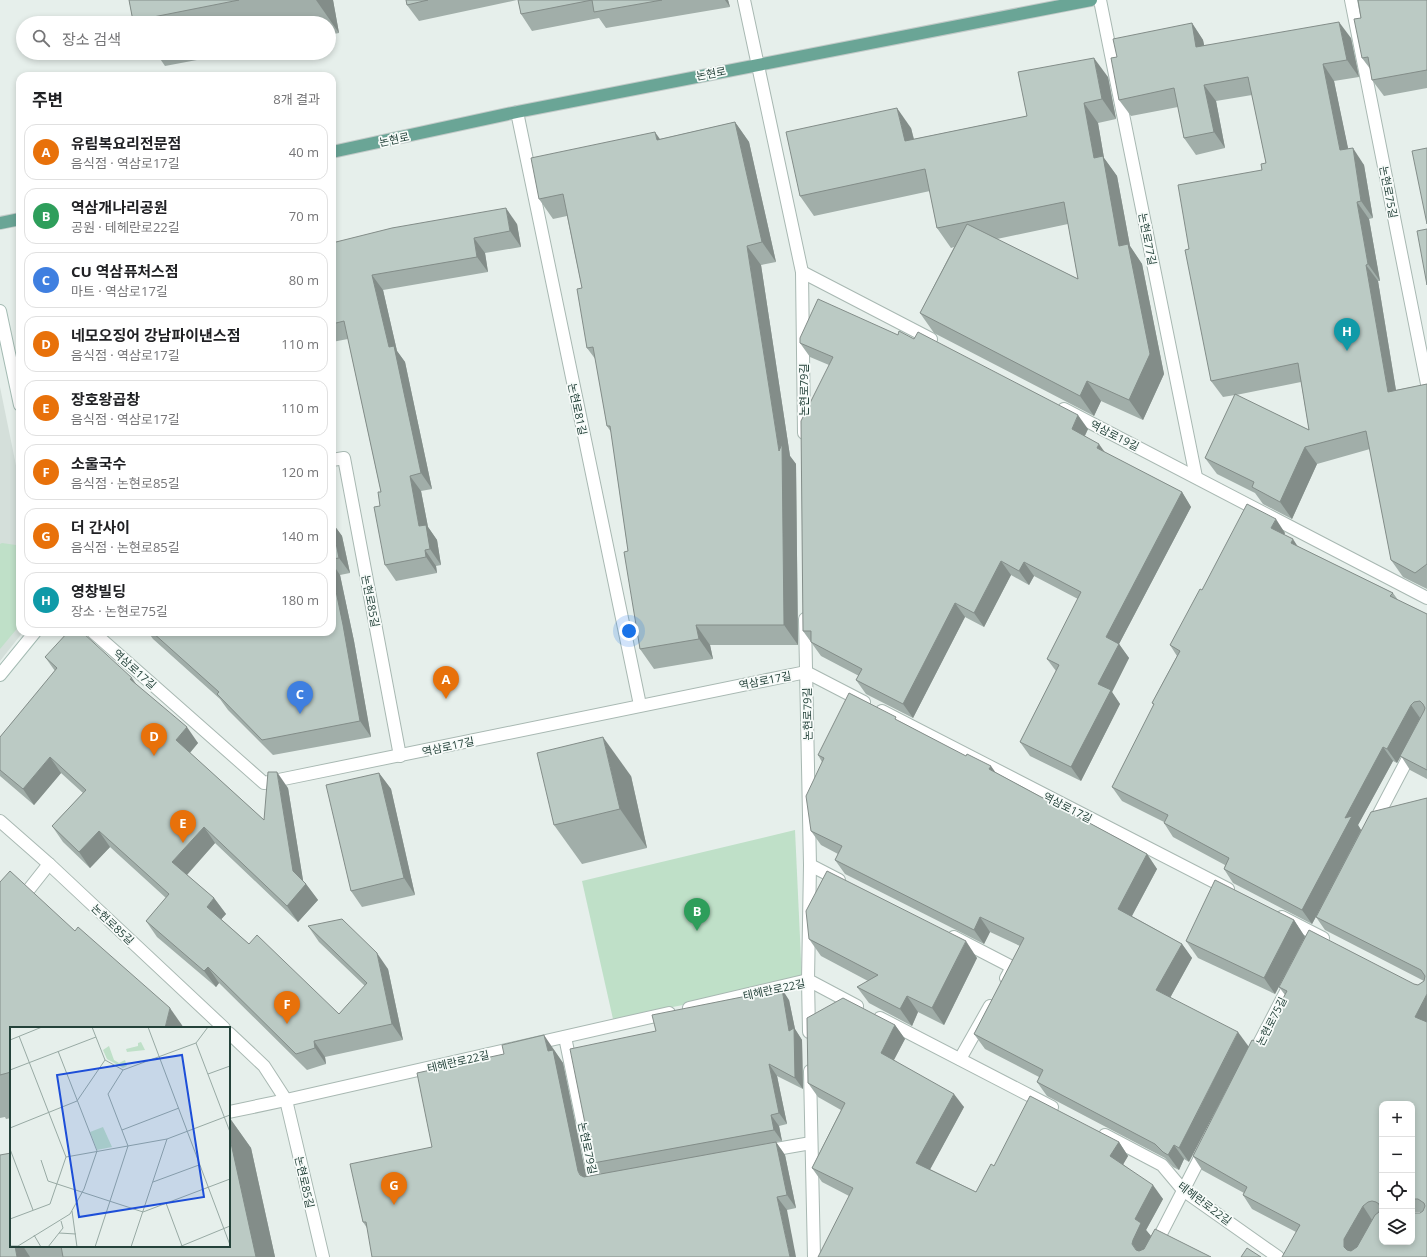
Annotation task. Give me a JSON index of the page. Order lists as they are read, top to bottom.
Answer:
{
  "streets": {
    "main road": ["논현로"],
    "street": [
      "논현로75길",
      "논현로77길",
      "논현로79길",
      "논현로81길",
      "역삼로19길",
      "논현로85길",
      "역삼로17길",
      "테헤란로22길"
    ]
  },
  "crossings": [
    ["논현로", "논현로79길"],
    ["논현로", "논현로81길"],
    ["논현로77길", "역삼로19길"],
    ["논현로79길", "역삼로17길"],
    ["논현로79길", "테헤란로22길"],
    ["논현로81길", "역삼로17길"],
    ["논현로85길", "역삼로17길"],
    ["논현로85길", "테헤란로22길"]
  ],
  "page": {
    "search": "장소 검색",
    "heading": ["주변", "8개 결과"],
    "list": [
      {
        "mark": "A",
        "name": "유림복요리전문점",
        "note": "음식점 · 역삼로17길",
        "value": "40 m"
      },
      {
        "mark": "B",
        "name": "역삼개나리공원",
        "note": "공원 · 테헤란로22길",
        "value": "70 m"
      },
      {
        "mark": "C",
        "name": "CU 역삼퓨처스점",
        "note": "마트 · 역삼로17길",
        "value": "80 m"
      },
      {
        "mark": "D",
        "name": "네모오징어 강남파이낸스점",
        "note": "음식점 · 역삼로17길",
        "value": "110 m"
      },
      {
        "mark": "E",
        "name": "장호왕곱창",
        "note": "음식점 · 역삼로17길",
        "value": "110 m"
      },
      {
        "mark": "F",
        "name": "소울국수",
        "note": "음식점 · 논현로85길",
        "value": "120 m"
      },
      {
        "mark": "G",
        "name": "더 간사이",
        "note": "음식점 · 논현로85길",
        "value": "140 m"
      },
      {
        "mark": "H",
        "name": "영창빌딩",
        "note": "장소 · 논현로75길",
        "value": "180 m"
      }
    ],
    "pins": [
      "H",
      "A",
      "C",
      "D",
      "E",
      "B",
      "F",
      "G"
    ],
    "map_buttons": ["+", "−"]
  }
}
